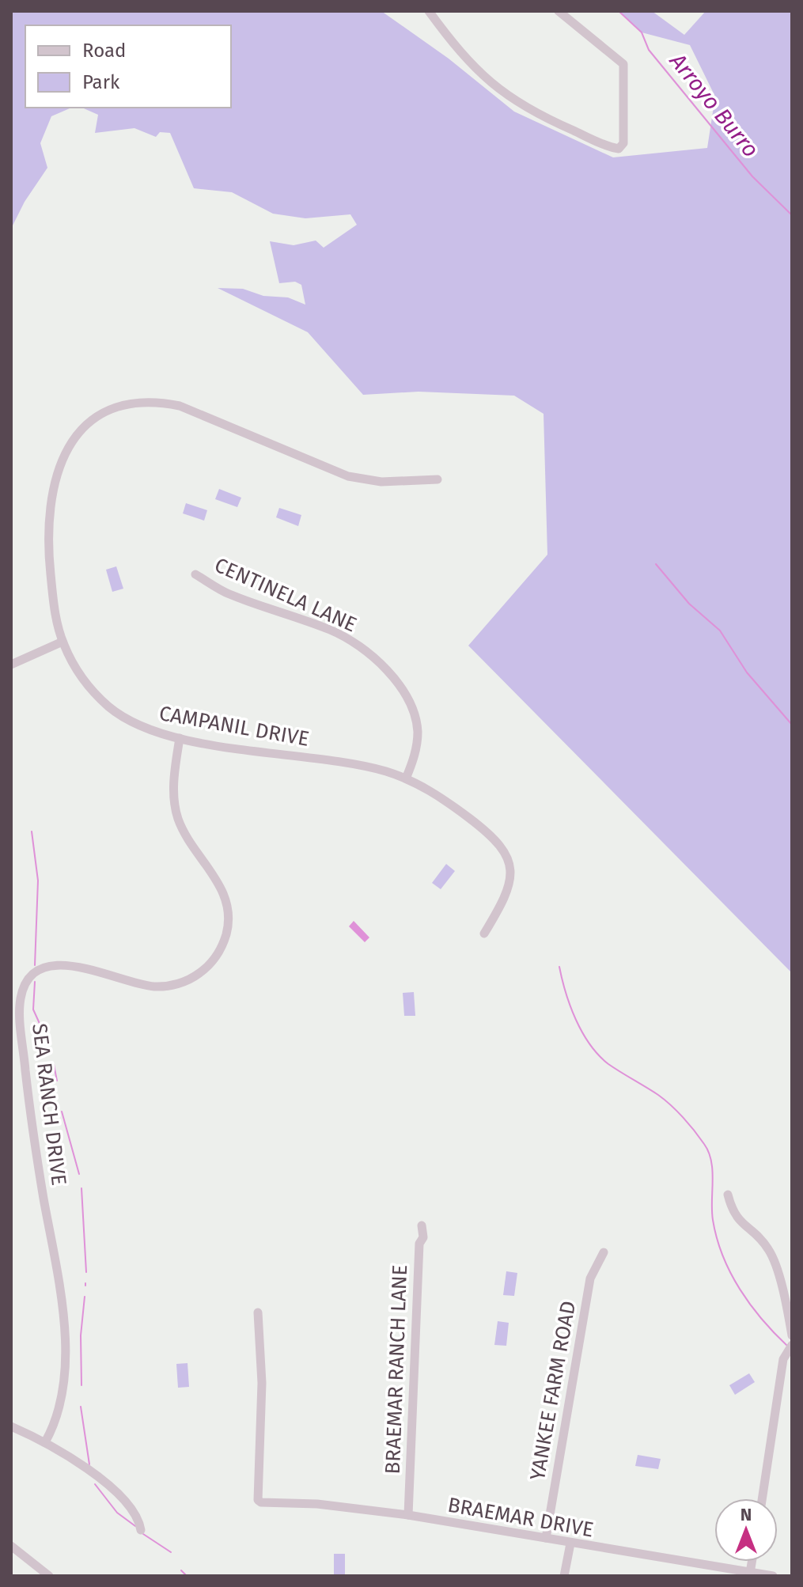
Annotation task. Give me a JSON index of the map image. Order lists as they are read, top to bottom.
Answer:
{
  "streets": {
    "street": [
      "CENTINELA LANE",
      "CAMPANIL DRIVE",
      "SEA RANCH DRIVE",
      "BRAEMAR RANCH LANE",
      "YANKEE FARM ROAD",
      "BRAEMAR DRIVE"
    ]
  },
  "crossings": [
    ["CENTINELA LANE", "CAMPANIL DRIVE"],
    ["CAMPANIL DRIVE", "SEA RANCH DRIVE"],
    ["BRAEMAR RANCH LANE", "BRAEMAR DRIVE"],
    ["YANKEE FARM ROAD", "BRAEMAR DRIVE"]
  ],
  "water": ["Arroyo Burro"],
  "legend": ["Road", "Park"],
  "north": "top"
}
